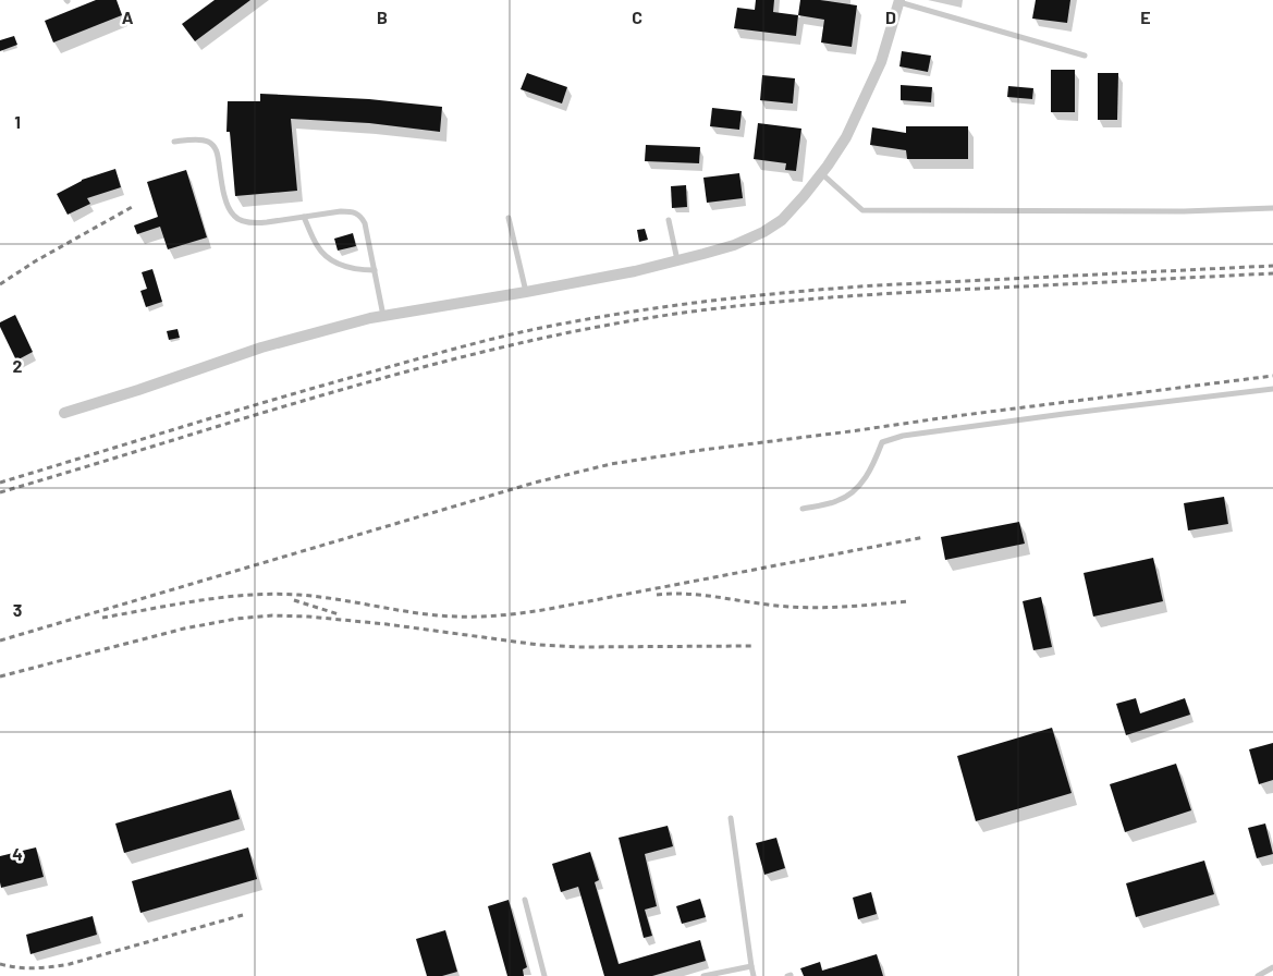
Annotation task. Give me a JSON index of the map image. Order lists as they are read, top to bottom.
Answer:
{
  "grid": {
    "columns": [
      "A",
      "B",
      "C",
      "D",
      "E"
    ],
    "rows": [
      "1",
      "2",
      "3",
      "4"
    ]
  }
}
